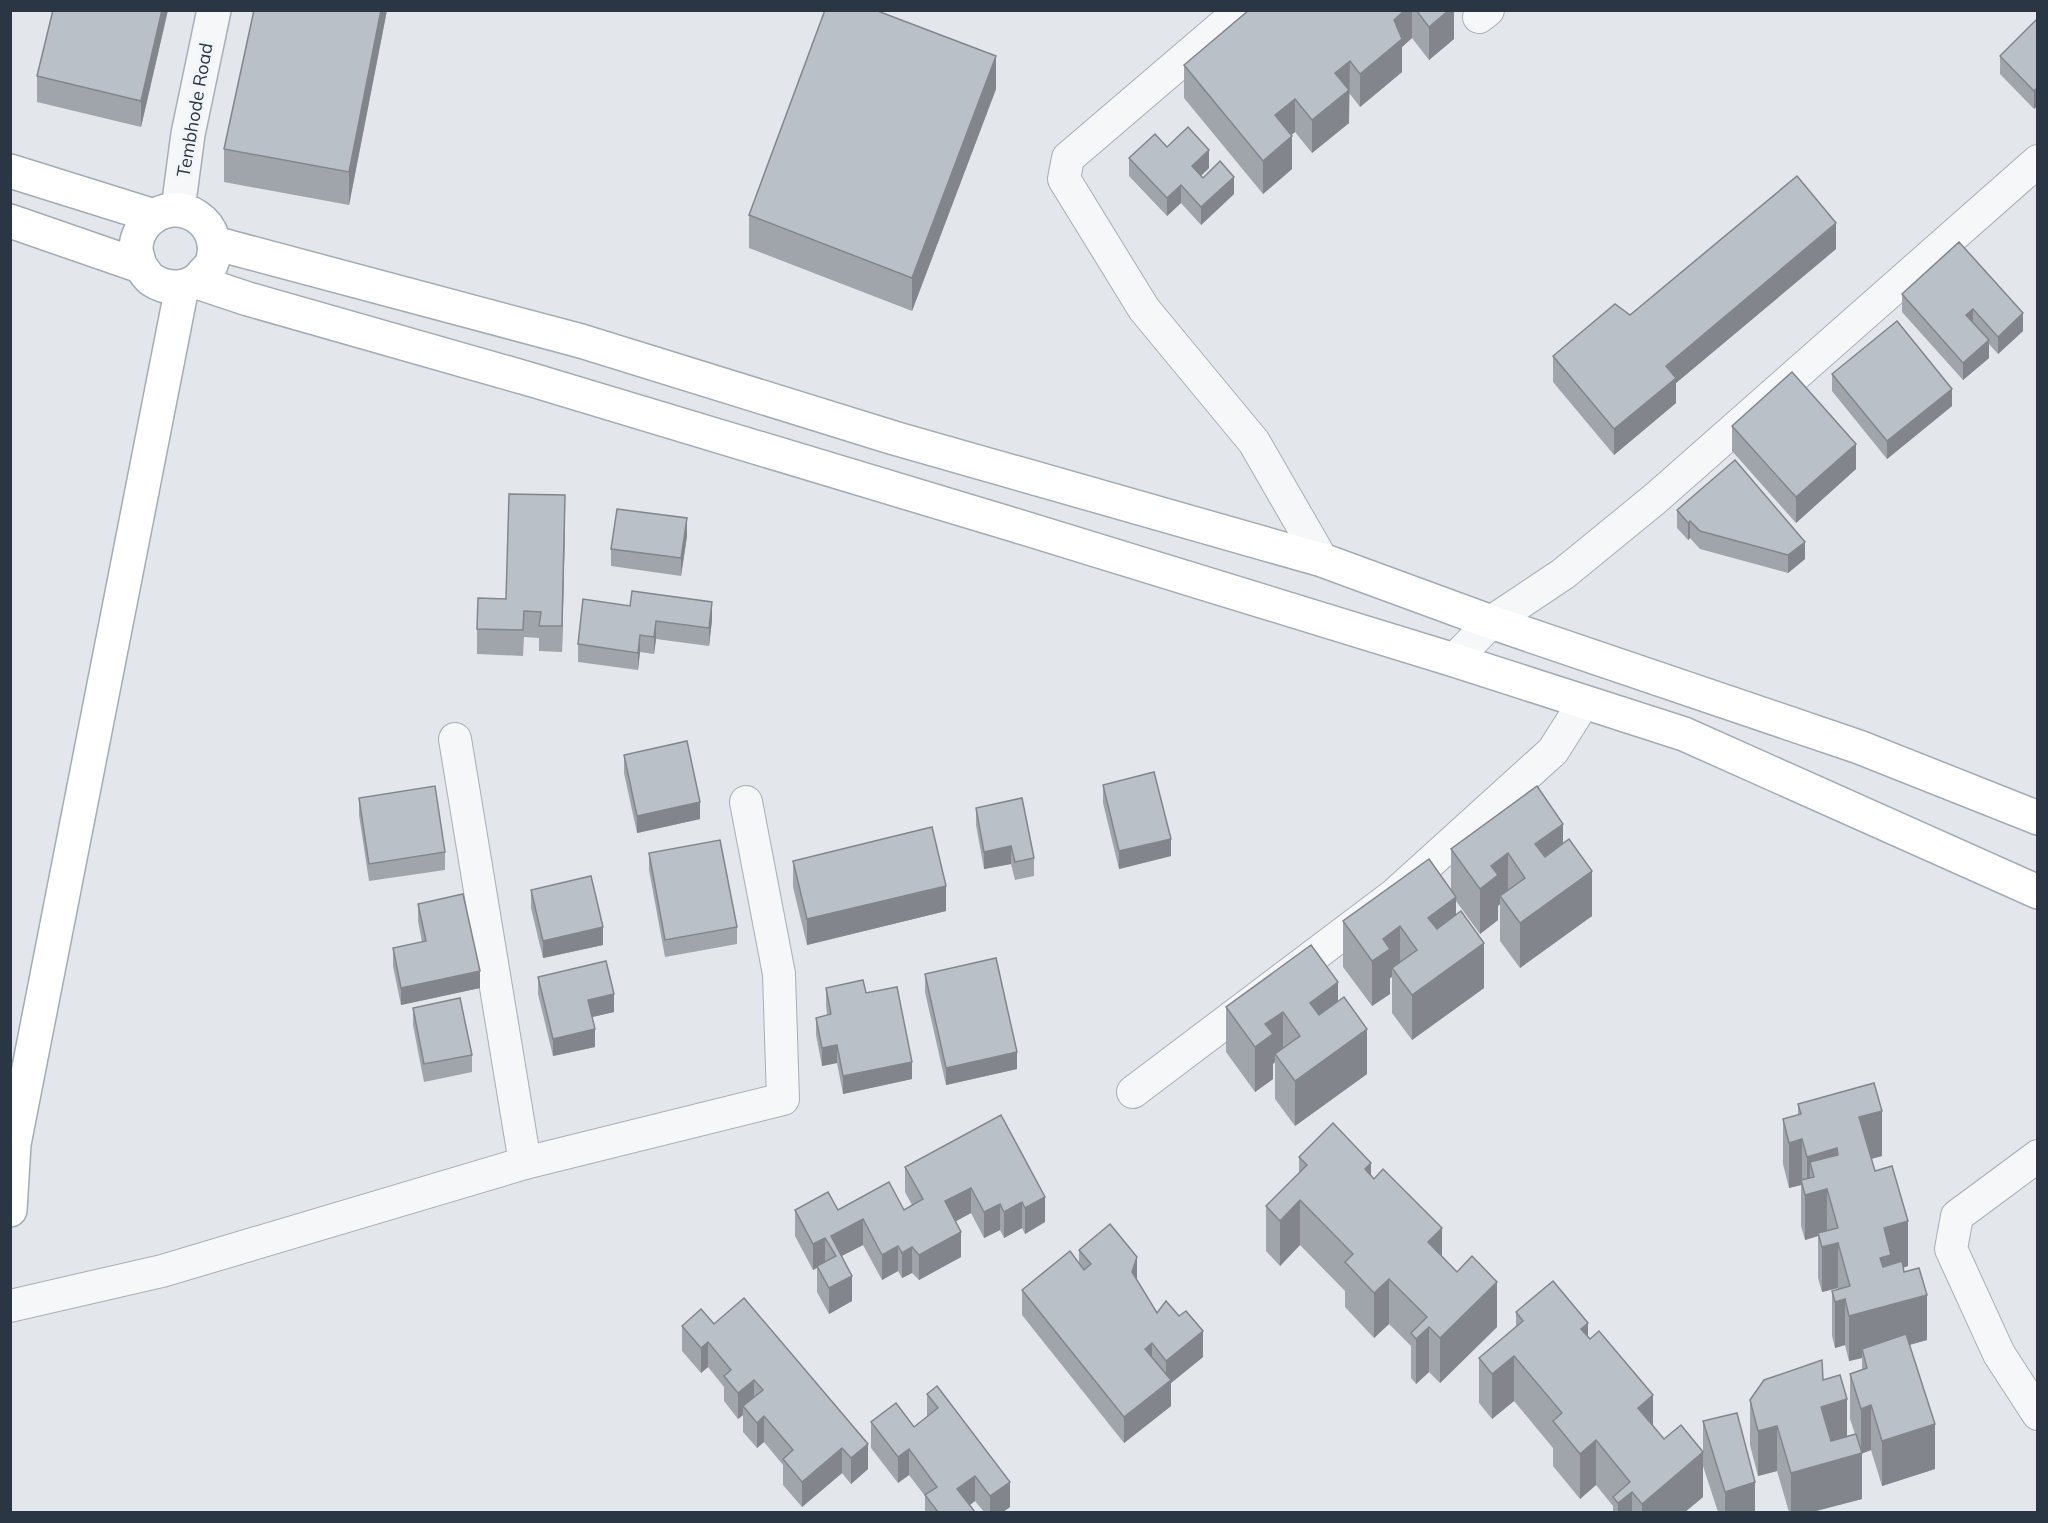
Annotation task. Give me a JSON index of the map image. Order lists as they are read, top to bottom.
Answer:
{
  "streets": {
    "street": ["Tembhode Road"]
  }
}
